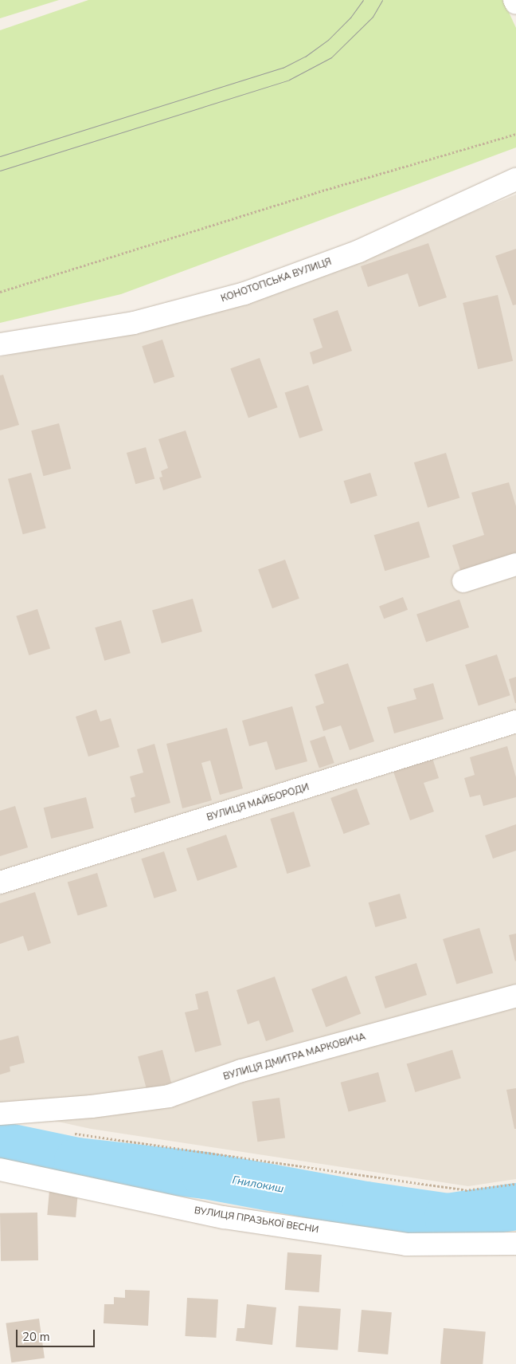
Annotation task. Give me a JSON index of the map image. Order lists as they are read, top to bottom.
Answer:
{
  "streets": {
    "street": [
      "КОНОТОПСЬКА ВУЛИЦЯ",
      "ВУЛИЦЯ МАЙБОРОДИ",
      "ВУЛИЦЯ ДМИТРА МАРКОВИЧА",
      "ВУЛИЦЯ ПРАЗЬКОЇ ВЕСНИ"
    ]
  },
  "water": ["Гнилокиш"],
  "scale_bar": "20 m"
}
